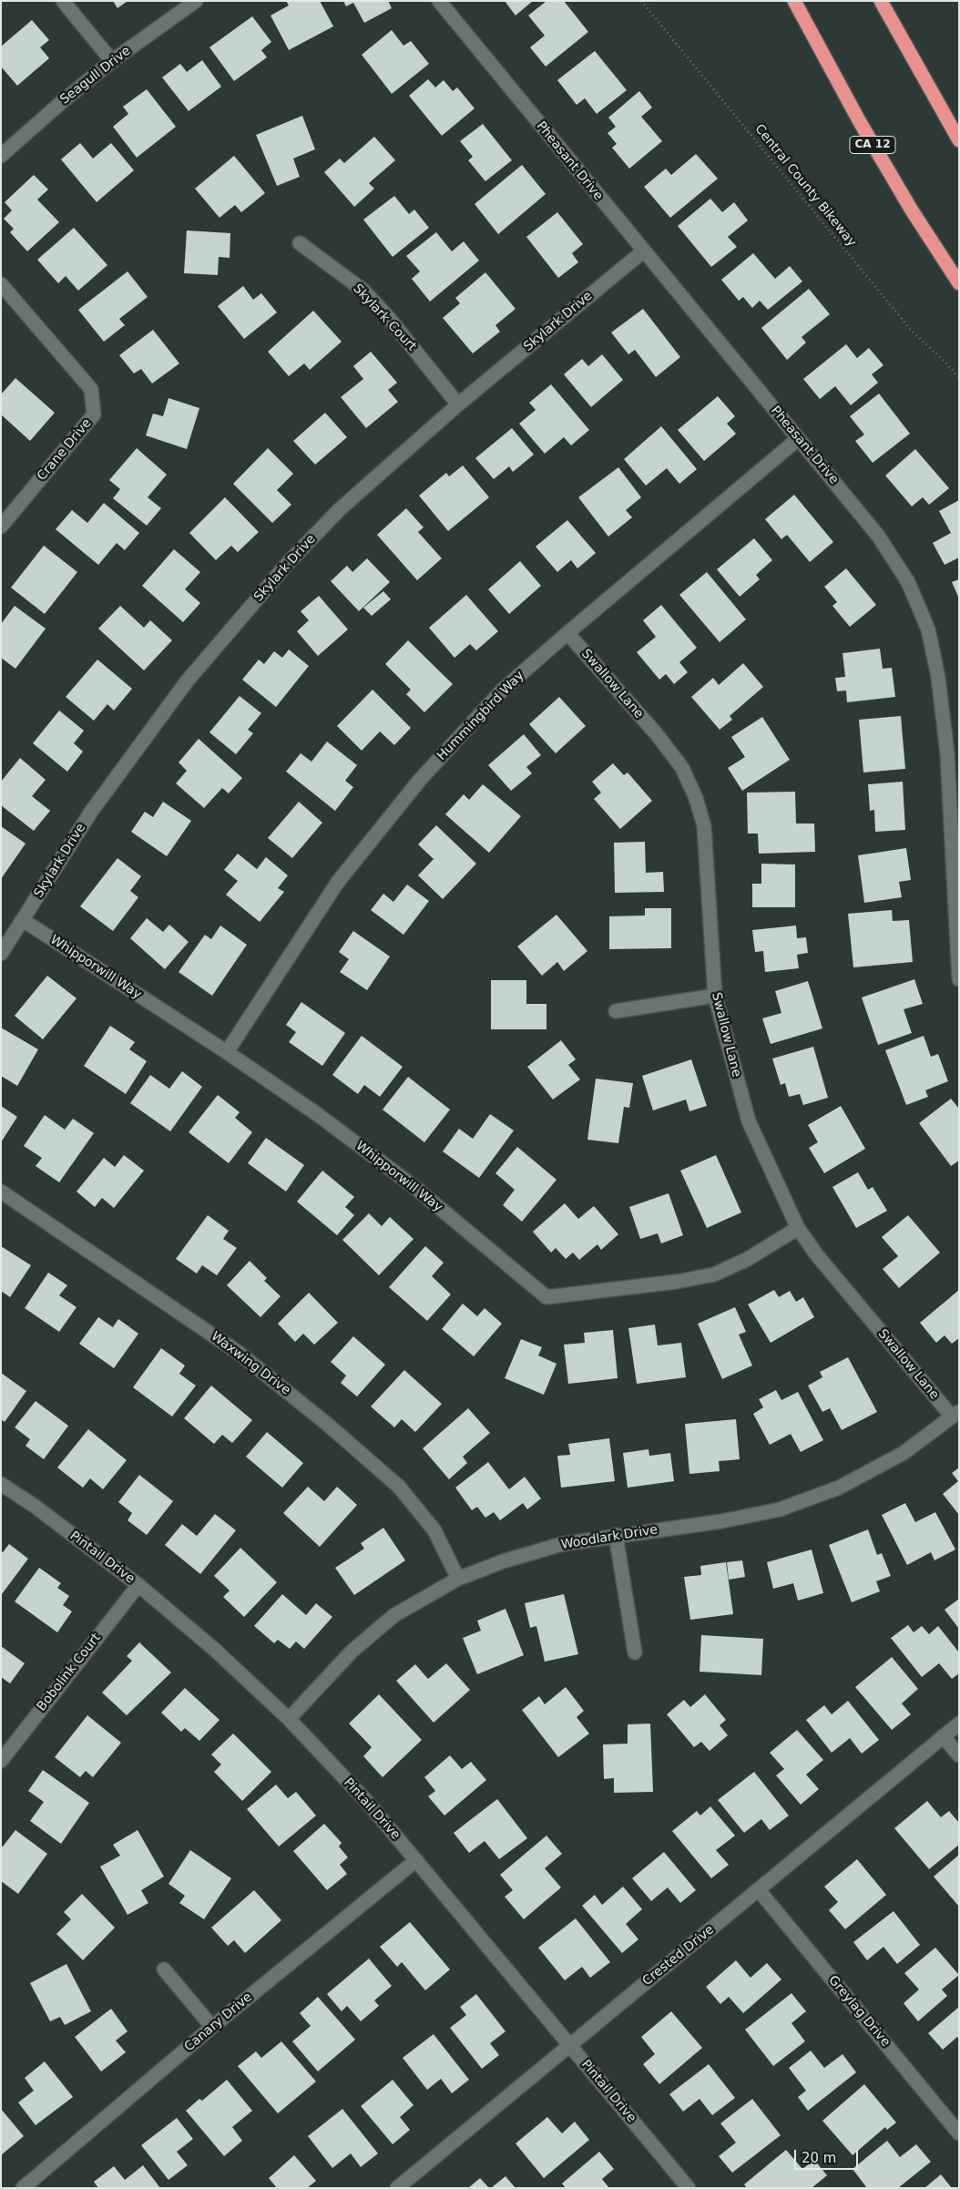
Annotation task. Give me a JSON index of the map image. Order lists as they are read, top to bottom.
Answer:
{
  "streets": {
    "highway": ["CA 12"],
    "street": [
      "Seagull Drive",
      "Pheasant Drive",
      "Skylark Court",
      "Skylark Drive",
      "Crane Drive",
      "Swallow Lane",
      "Hummingbird Way",
      "Whipporwill Way",
      "Waxwing Drive",
      "Woodlark Drive",
      "Pintail Drive",
      "Bobolink Court",
      "Crested Drive",
      "Greylag Drive",
      "Canary Drive"
    ],
    "path": ["Central County Bikeway"]
  },
  "crossings": [
    ["Pheasant Drive", "Skylark Drive"],
    ["Pheasant Drive", "Hummingbird Way"],
    ["Skylark Court", "Skylark Drive"],
    ["Skylark Drive", "Whipporwill Way"],
    ["Swallow Lane", "Hummingbird Way"],
    ["Swallow Lane", "Whipporwill Way"],
    ["Swallow Lane", "Woodlark Drive"],
    ["Hummingbird Way", "Whipporwill Way"],
    ["Waxwing Drive", "Woodlark Drive"],
    ["Woodlark Drive", "Pintail Drive"],
    ["Pintail Drive", "Bobolink Court"],
    ["Pintail Drive", "Crested Drive"],
    ["Pintail Drive", "Canary Drive"],
    ["Crested Drive", "Greylag Drive"]
  ],
  "scale_bar": "20 m"
}
